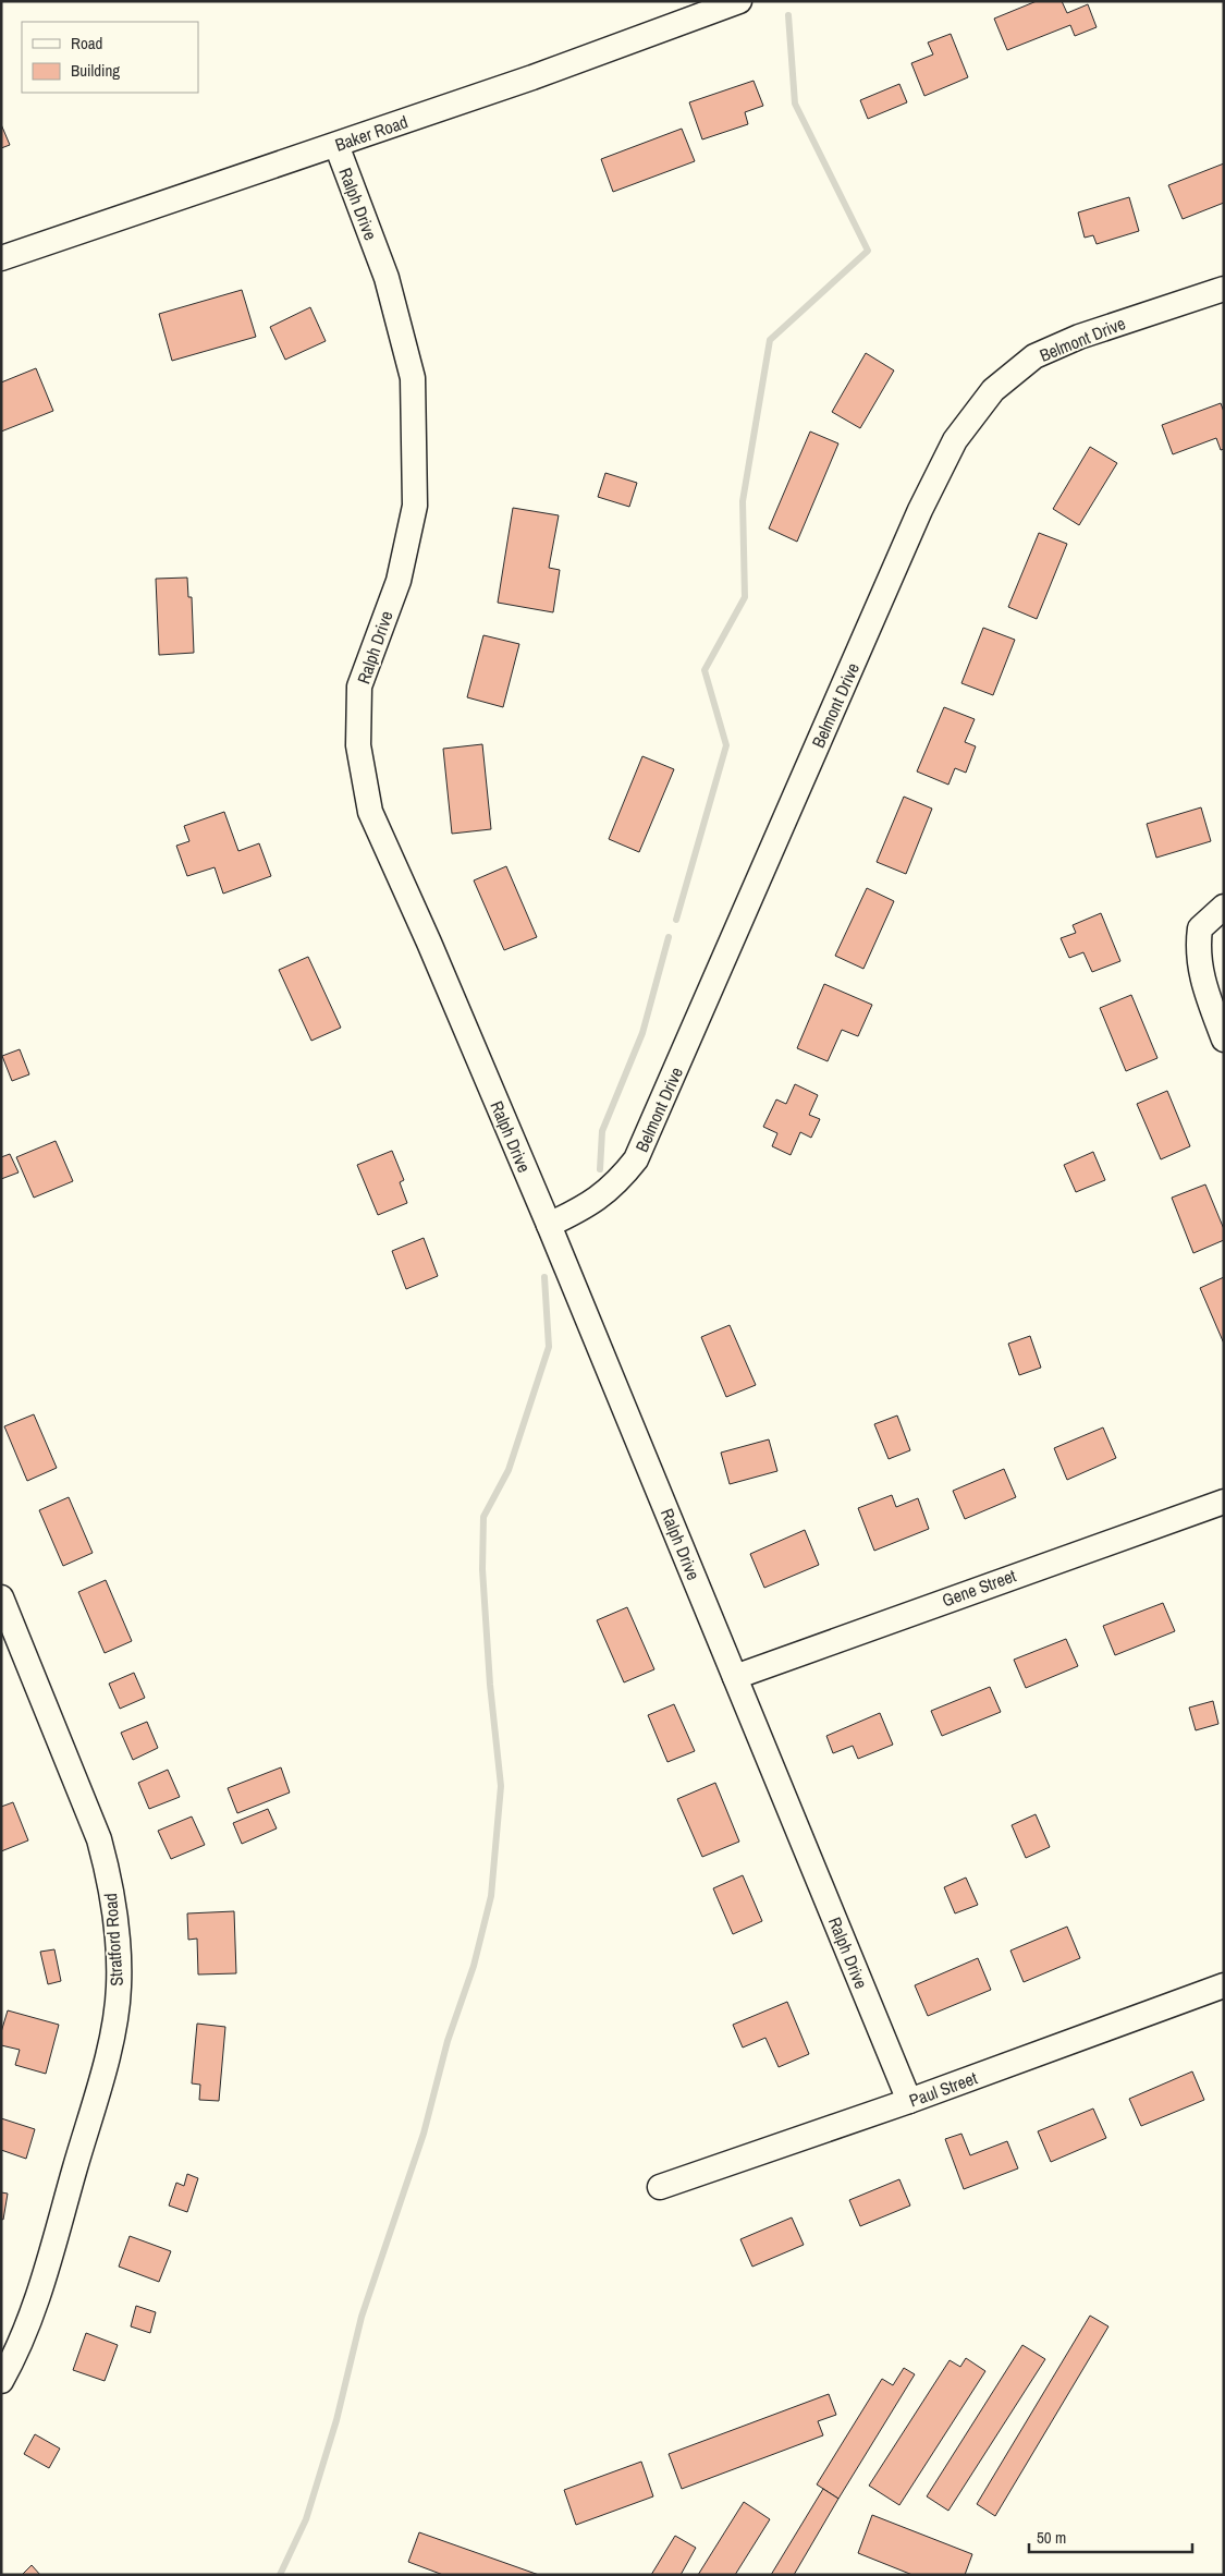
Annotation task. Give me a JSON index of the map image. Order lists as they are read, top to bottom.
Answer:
{
  "streets": {
    "street": [
      "Baker Road",
      "Ralph Drive",
      "Belmont Drive",
      "Gene Street",
      "Stratford Road",
      "Paul Street"
    ]
  },
  "crossings": [
    ["Baker Road", "Ralph Drive"],
    ["Ralph Drive", "Belmont Drive"],
    ["Ralph Drive", "Gene Street"],
    ["Ralph Drive", "Paul Street"]
  ],
  "legend": ["Road", "Building"],
  "scale_bar": "50 m"
}
